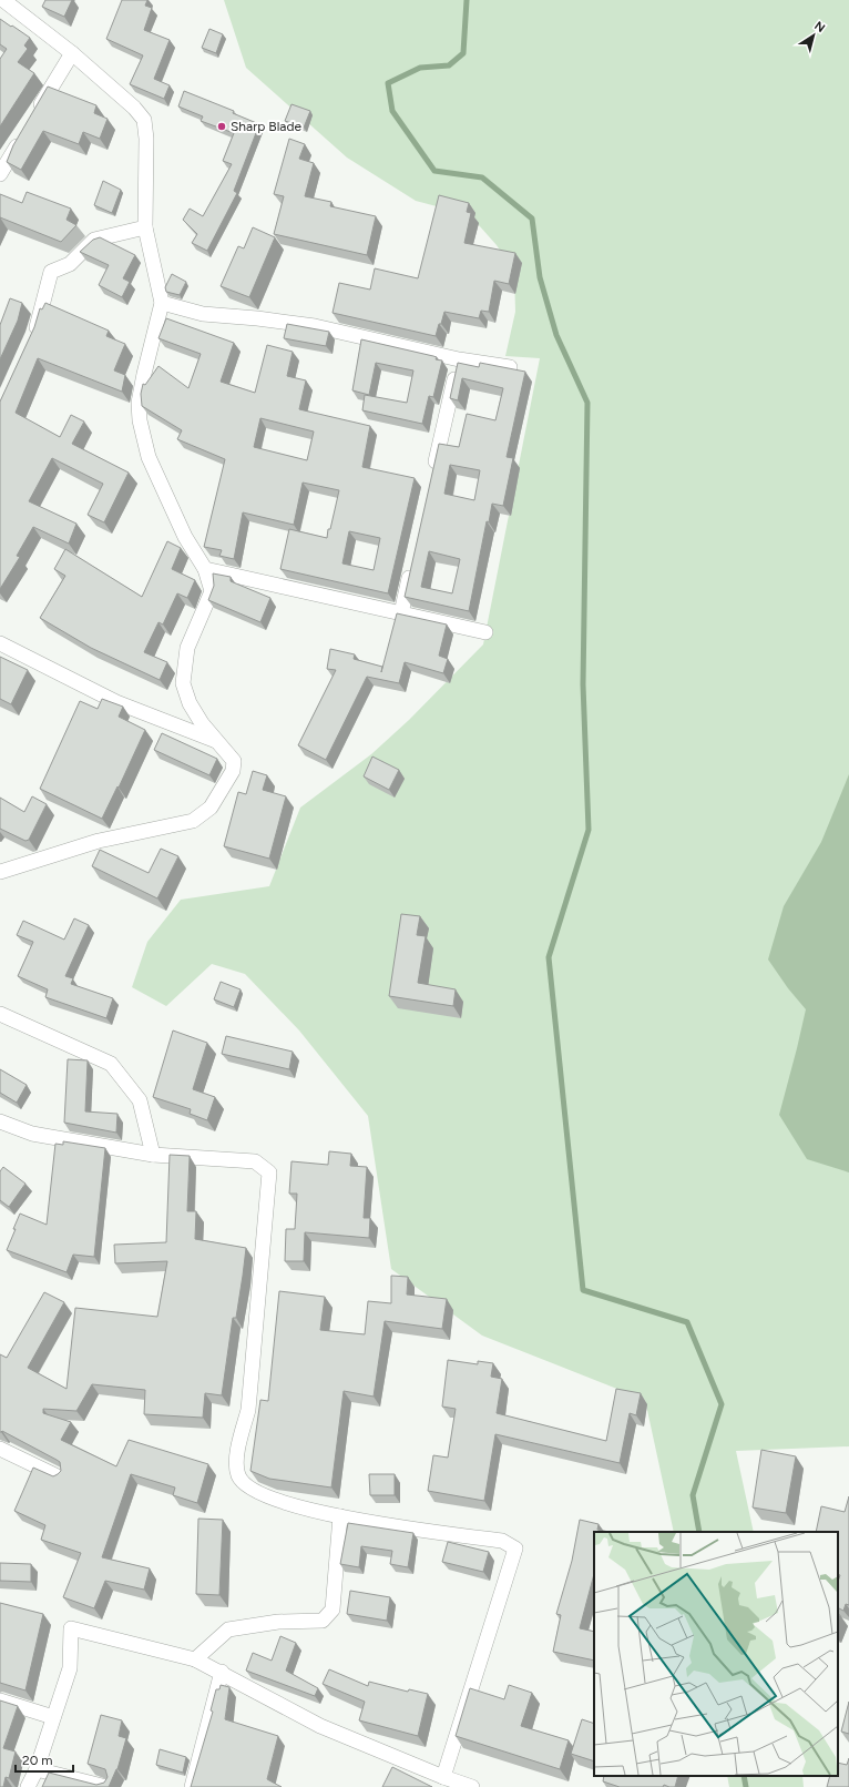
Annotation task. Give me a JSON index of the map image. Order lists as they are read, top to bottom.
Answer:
{
  "places": ["Sharp Blade"],
  "scale_bar": "20 m",
  "north": "top right"
}
